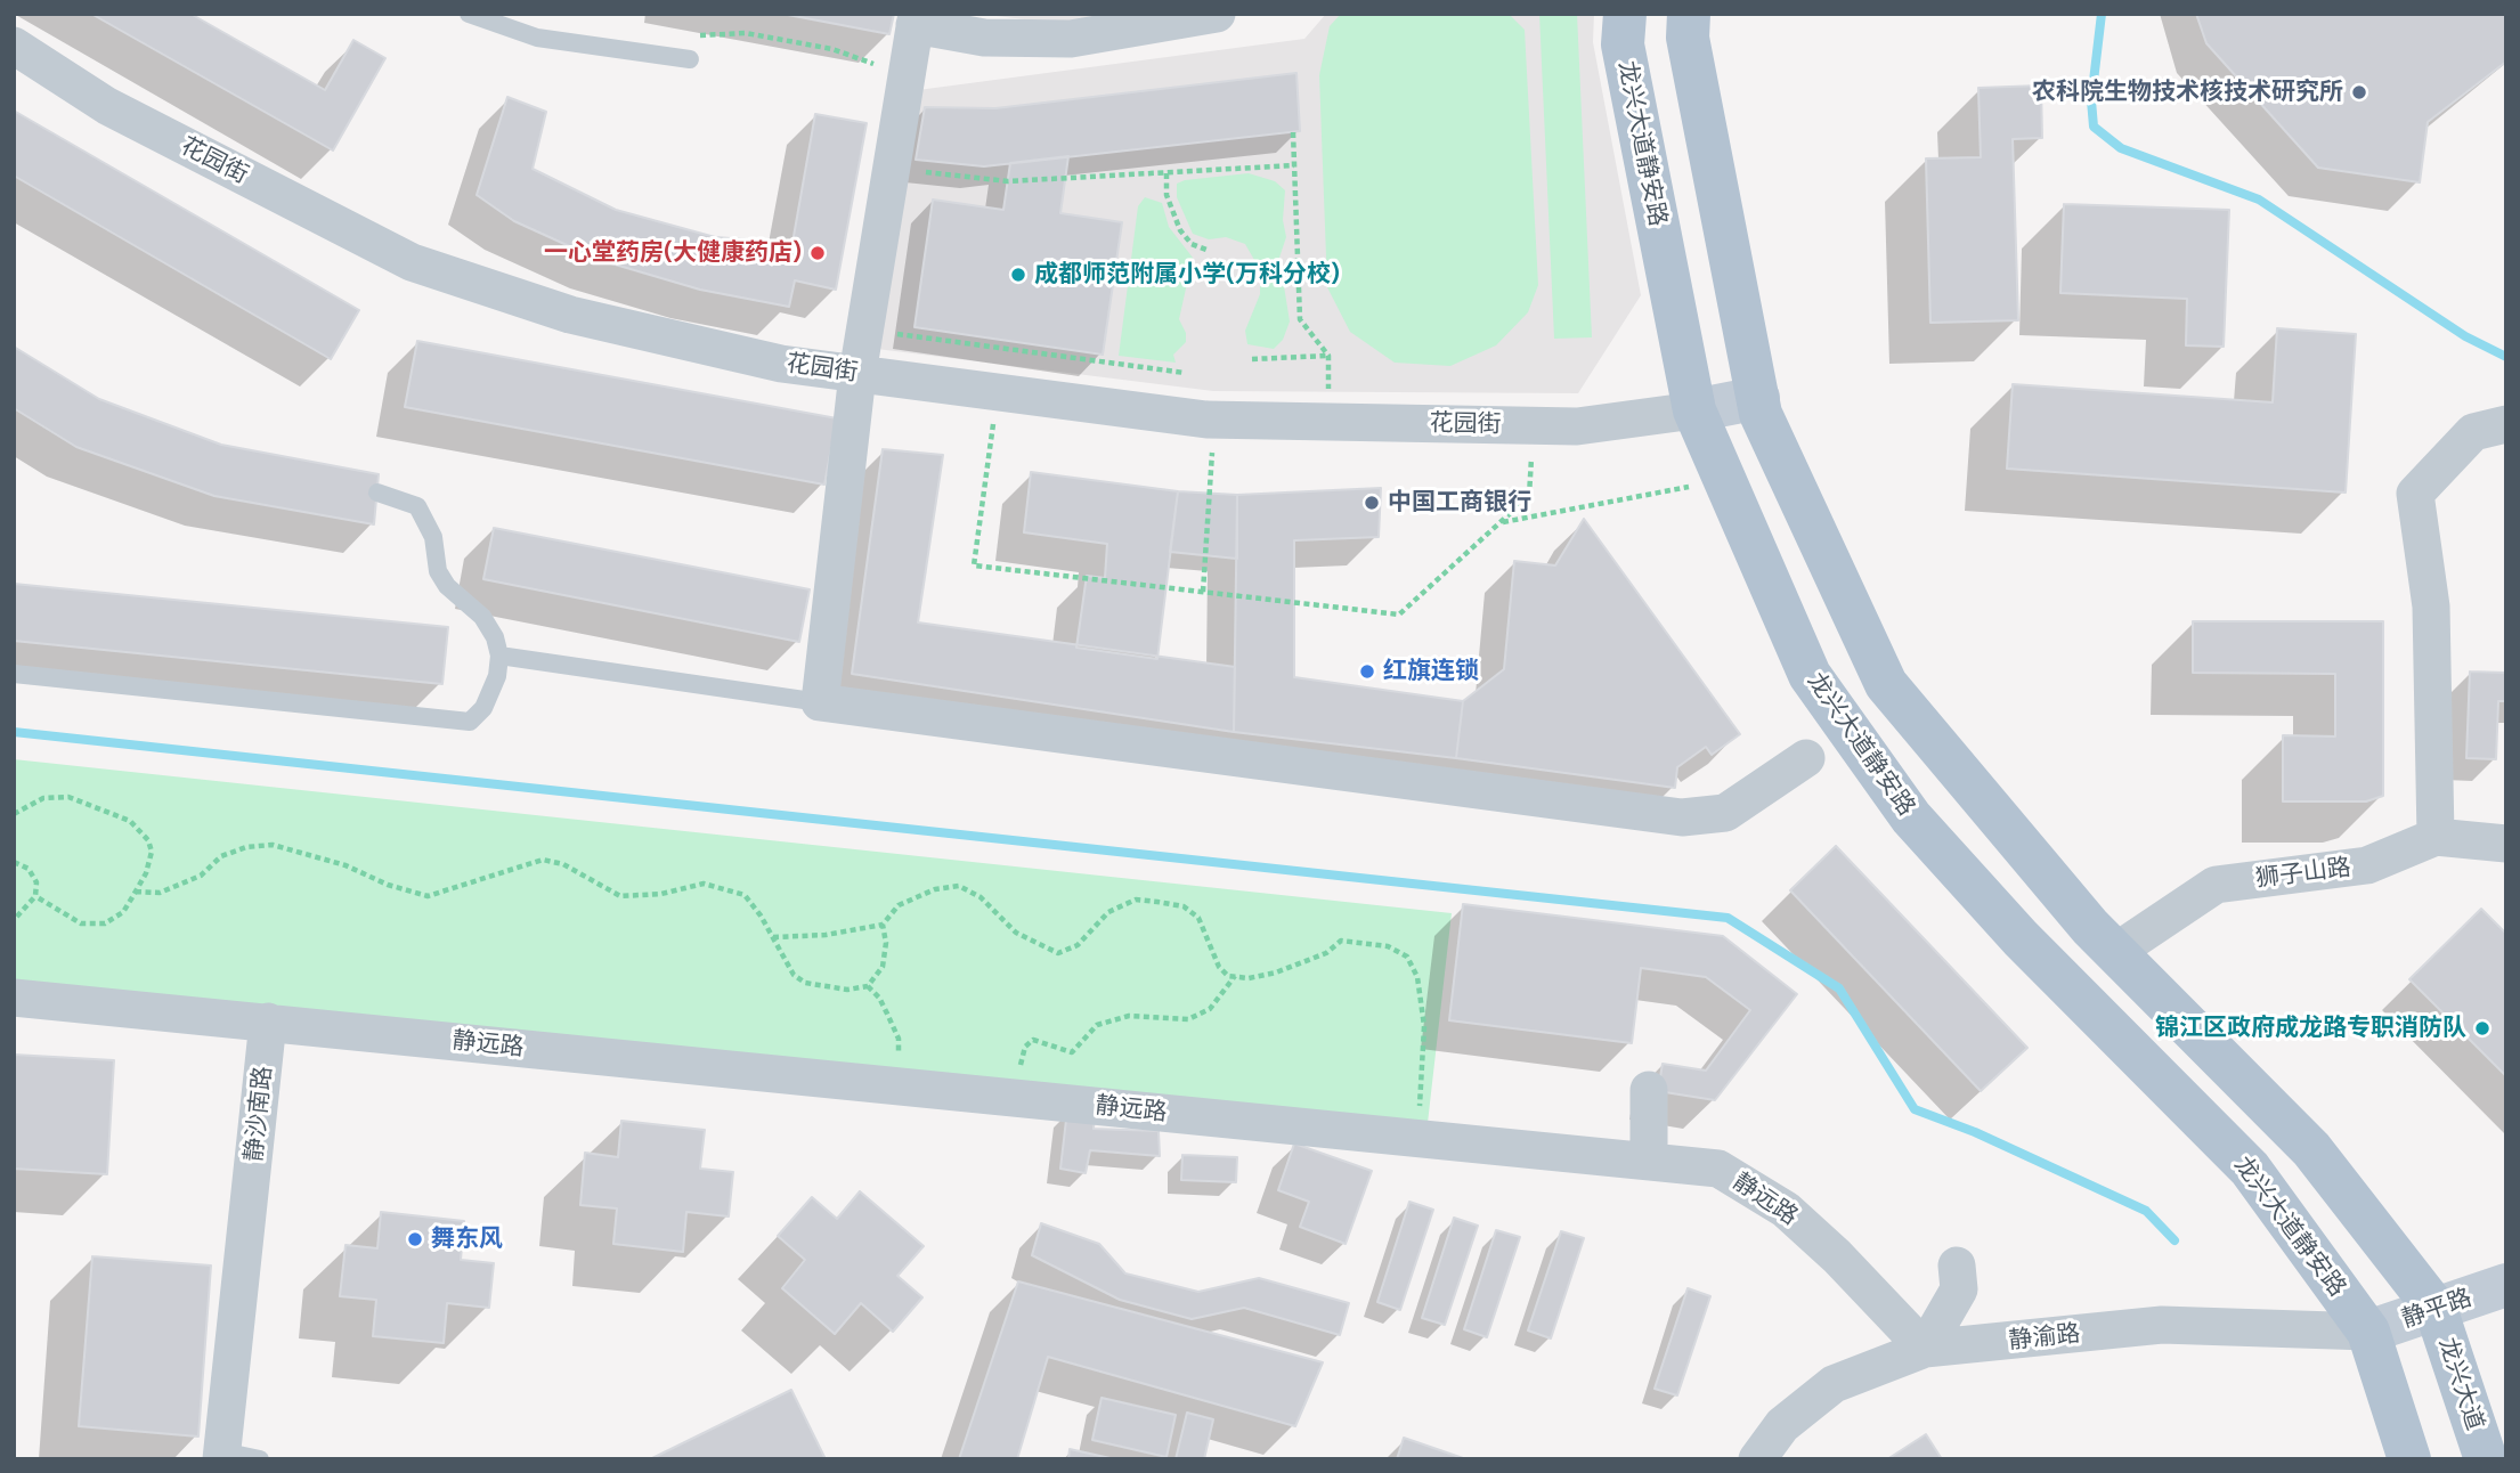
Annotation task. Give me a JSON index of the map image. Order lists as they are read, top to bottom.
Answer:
{
  "streets": {
    "main road": ["龙兴大道静安路", "龙兴大道"],
    "street": [
      "花园街",
      "狮子山路",
      "静远路",
      "静沙南路",
      "静平路",
      "静渝路"
    ]
  },
  "crossings": [
    ["龙兴大道静安路", "花园街"],
    ["龙兴大道静安路", "静平路"],
    ["龙兴大道静安路", "静渝路"],
    ["静远路", "静沙南路"],
    ["静远路", "静渝路"],
    ["静平路", "静渝路"],
    ["静平路", "龙兴大道"]
  ],
  "places": [
    "农科院生物技术核技术研究所",
    "一心堂药房(大健康药店)",
    "成都师范附属小学(万科分校)",
    "中国工商银行",
    "红旗连锁",
    "锦江区政府成龙路专职消防队",
    "舞东风"
  ]
}
